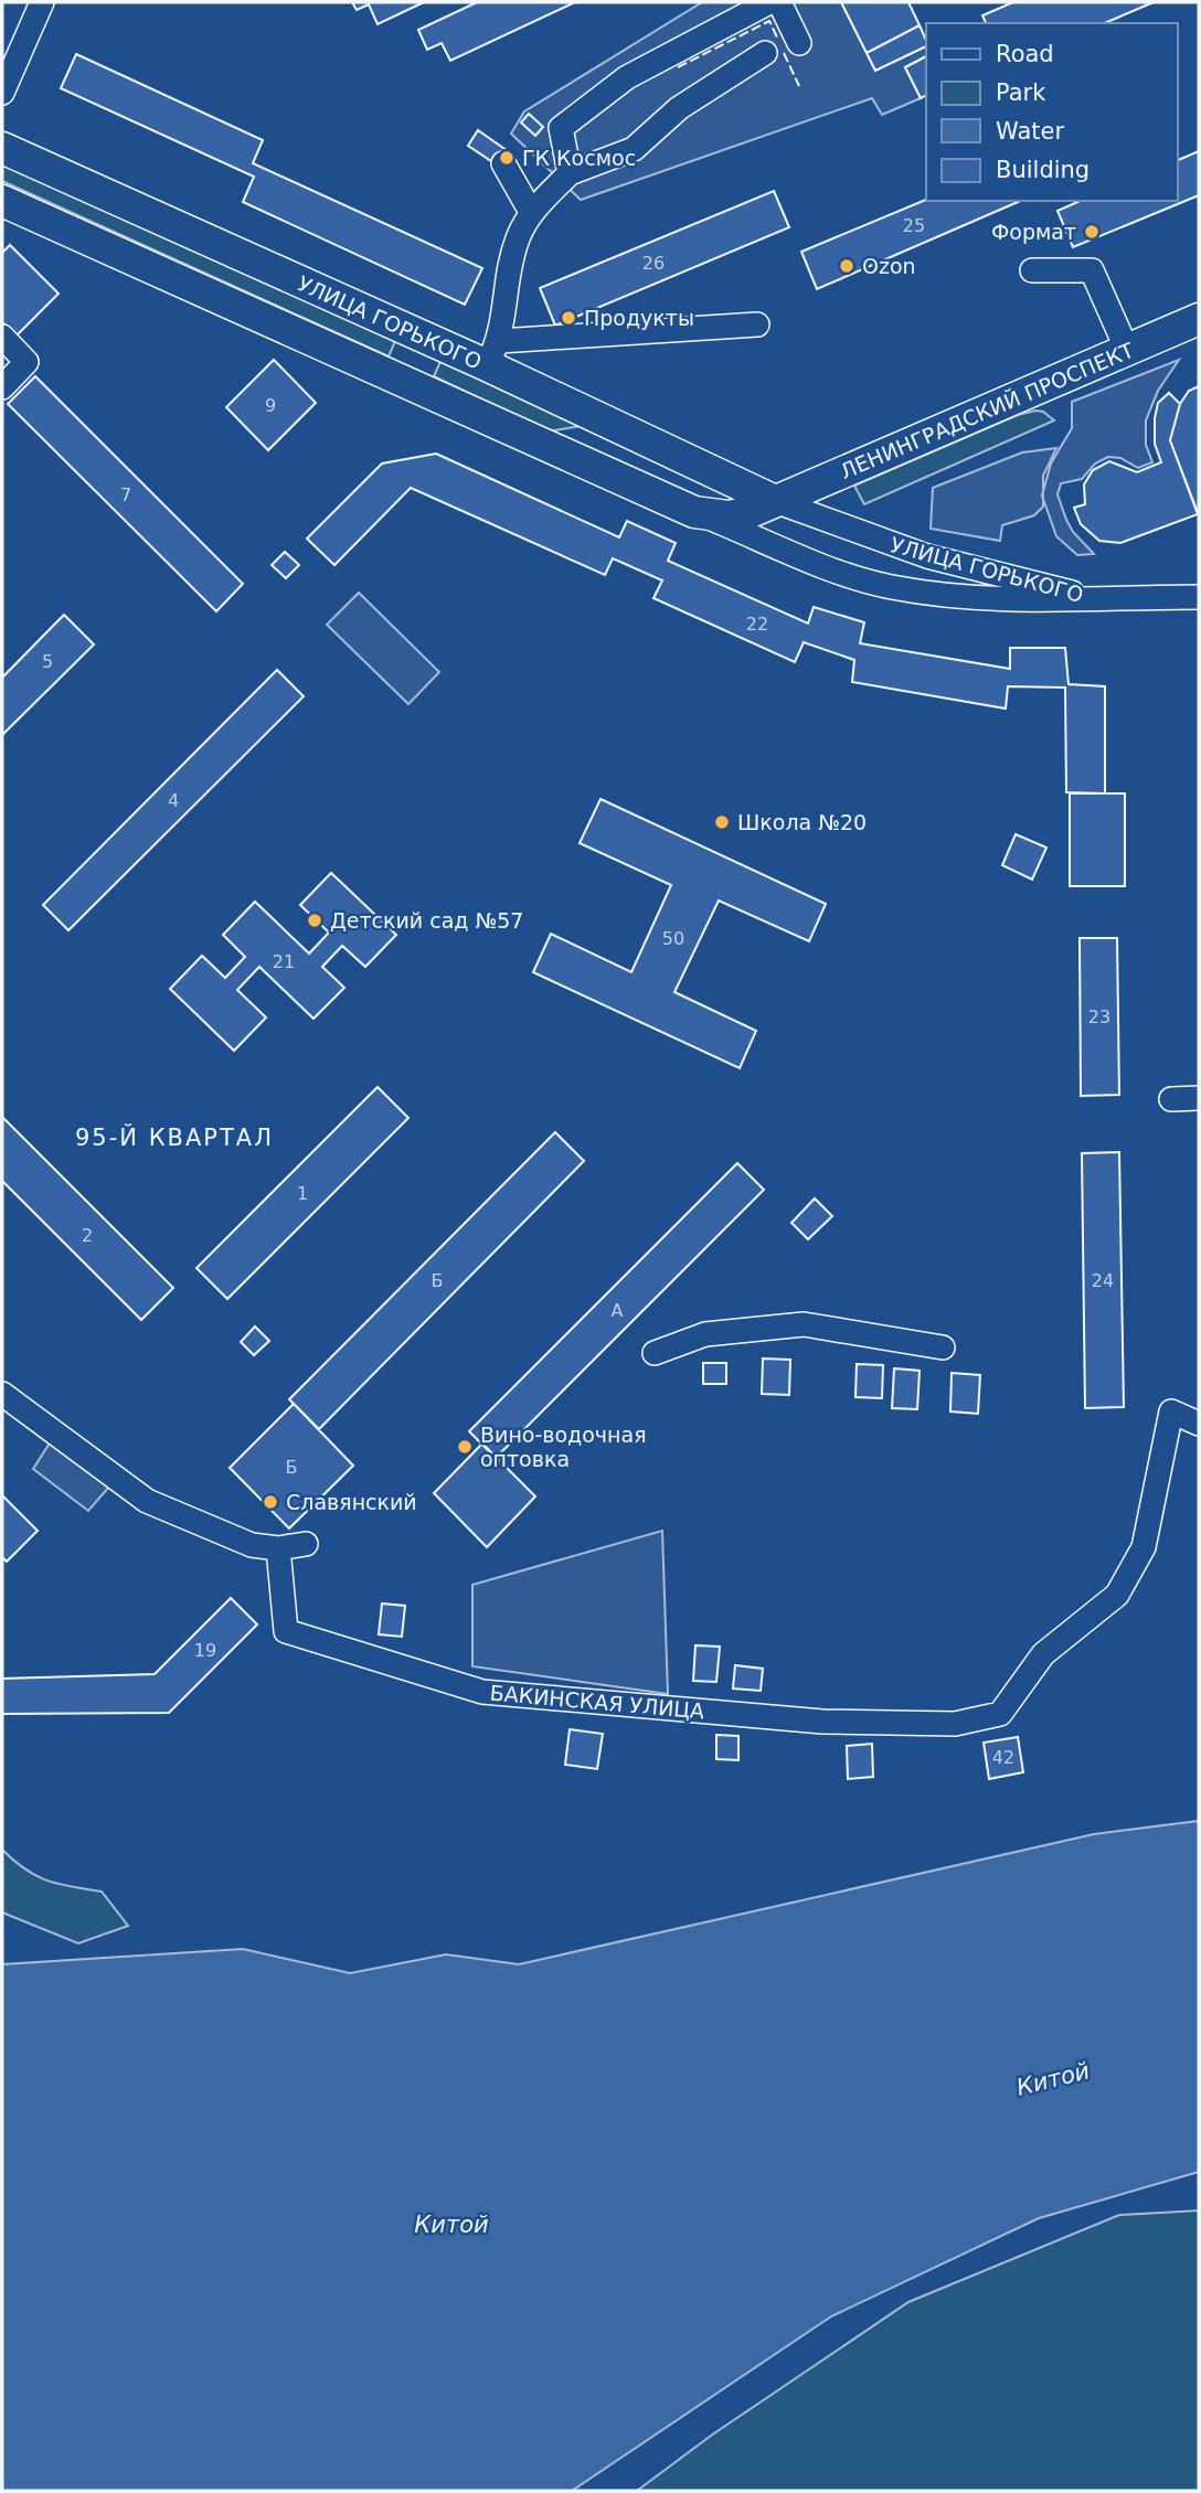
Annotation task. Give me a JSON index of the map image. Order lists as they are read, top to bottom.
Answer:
{
  "streets": {
    "main road": ["УЛИЦА ГОРЬКОГО", "ЛЕНИНГРАДСКИЙ ПРОСПЕКТ"],
    "street": ["БАКИНСКАЯ УЛИЦА"]
  },
  "crossings": [
    ["УЛИЦА ГОРЬКОГО", "ЛЕНИНГРАДСКИЙ ПРОСПЕКТ"]
  ],
  "districts": ["95-Й КВАРТАЛ"],
  "water": ["Китой"],
  "places": [
    "ГК Космос",
    "Формат",
    "Ozon",
    "Продукты",
    "Школа №20",
    "Детский сад №57",
    "Вино-водочная оптовка",
    "Славянский"
  ],
  "house_numbers": [
    "25",
    "26",
    "9",
    "7",
    "22",
    "5",
    "4",
    "50",
    "21",
    "23",
    "1",
    "2",
    "Б",
    "24",
    "А",
    "Б",
    "19",
    "42"
  ],
  "legend": [
    "Road",
    "Park",
    "Water",
    "Building"
  ]
}
